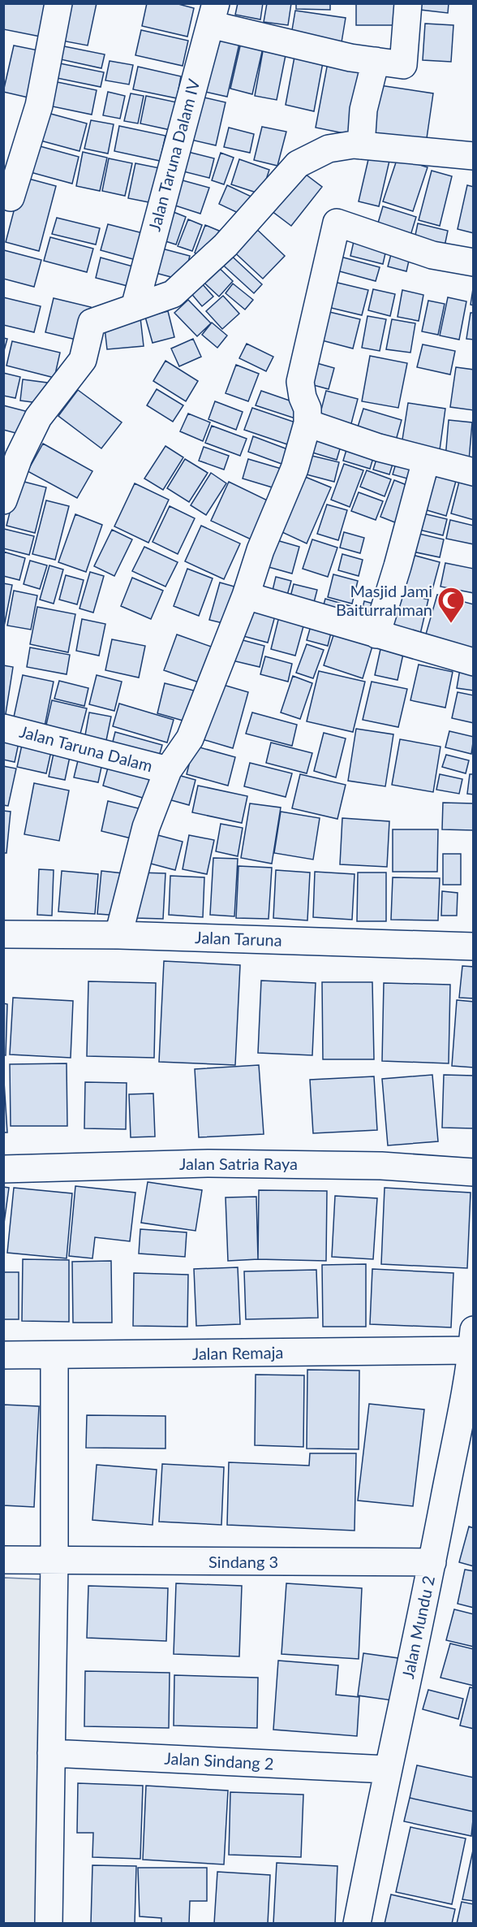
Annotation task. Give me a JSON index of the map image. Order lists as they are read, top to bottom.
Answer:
{
  "streets": {
    "street": [
      "Jalan Taruna Dalam IV",
      "Jalan Taruna Dalam",
      "Jalan Taruna",
      "Jalan Satria Raya",
      "Jalan Remaja",
      "Sindang 3",
      "Jalan Mundu 2",
      "Jalan Sindang 2"
    ]
  },
  "crossings": [
    ["Jalan Remaja", "Jalan Mundu 2"],
    ["Sindang 3", "Jalan Mundu 2"],
    ["Jalan Mundu 2", "Jalan Sindang 2"]
  ],
  "places": {
    "mosque": ["Masjid Jami Baiturrahman"]
  }
}
